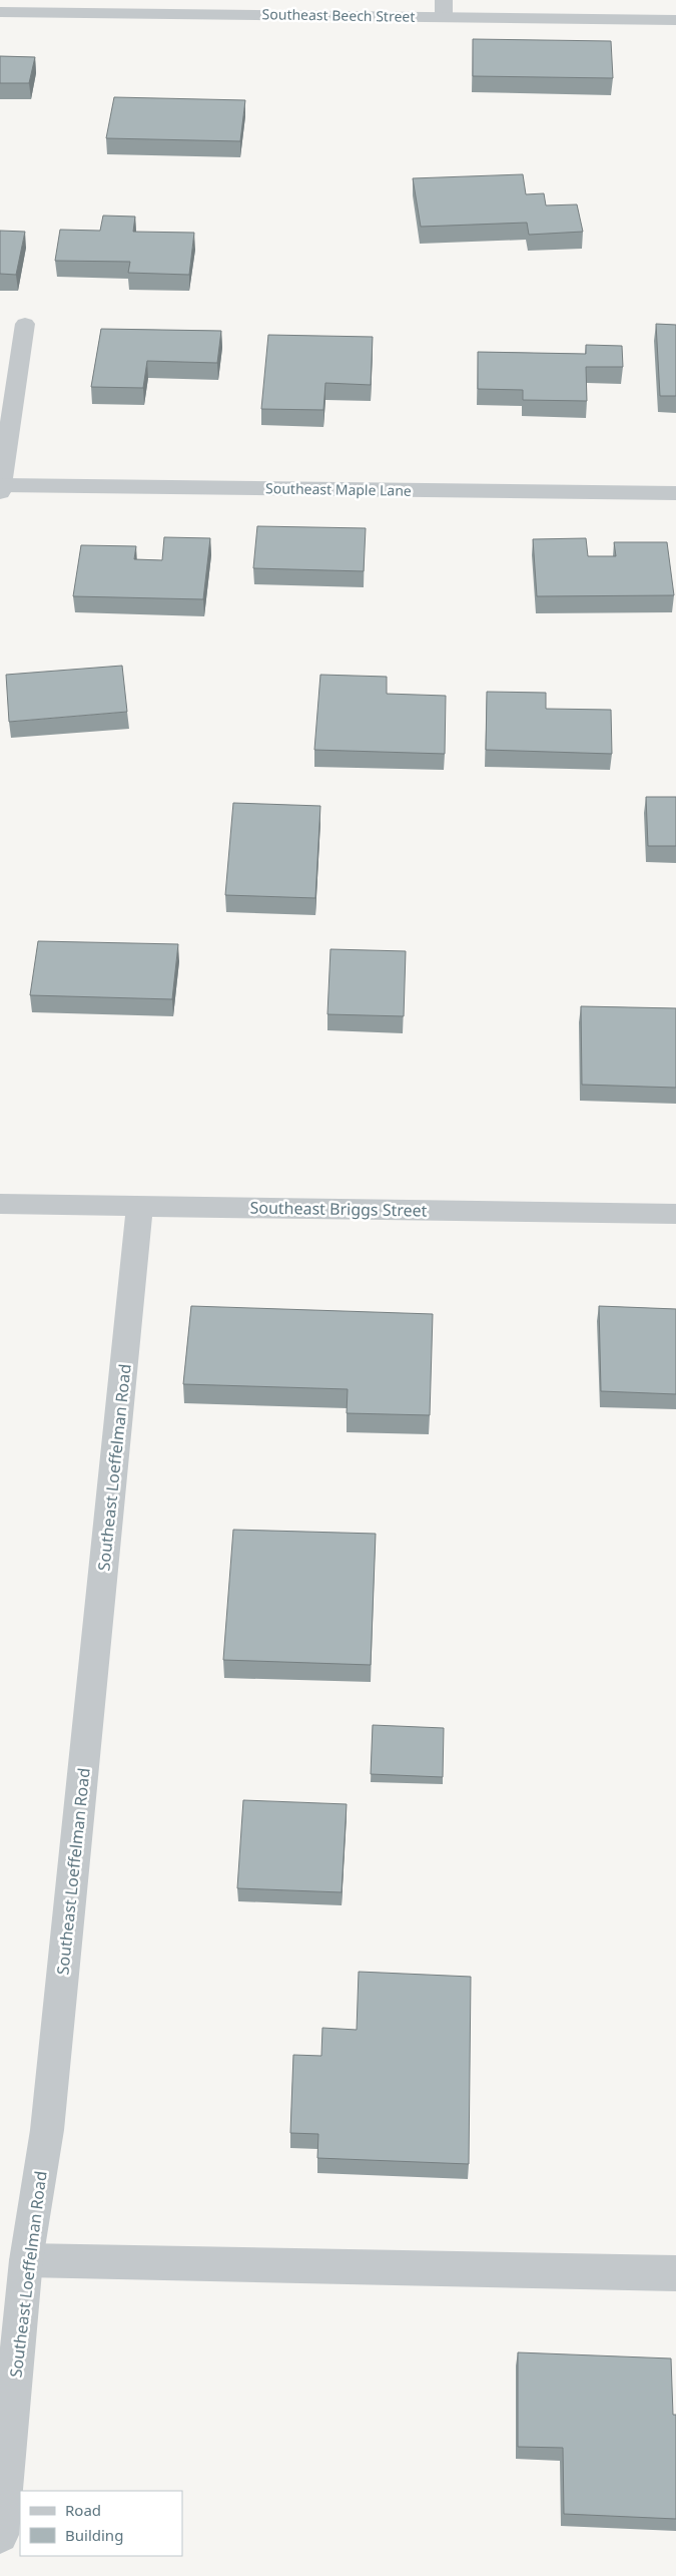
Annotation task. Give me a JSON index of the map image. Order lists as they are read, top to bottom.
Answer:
{
  "streets": {
    "street": [
      "Southeast Beech Street",
      "Southeast Maple Lane",
      "Southeast Briggs Street",
      "Southeast Loeffelman Road"
    ]
  },
  "crossings": [
    ["Southeast Briggs Street", "Southeast Loeffelman Road"]
  ],
  "legend": ["Road", "Building"]
}
